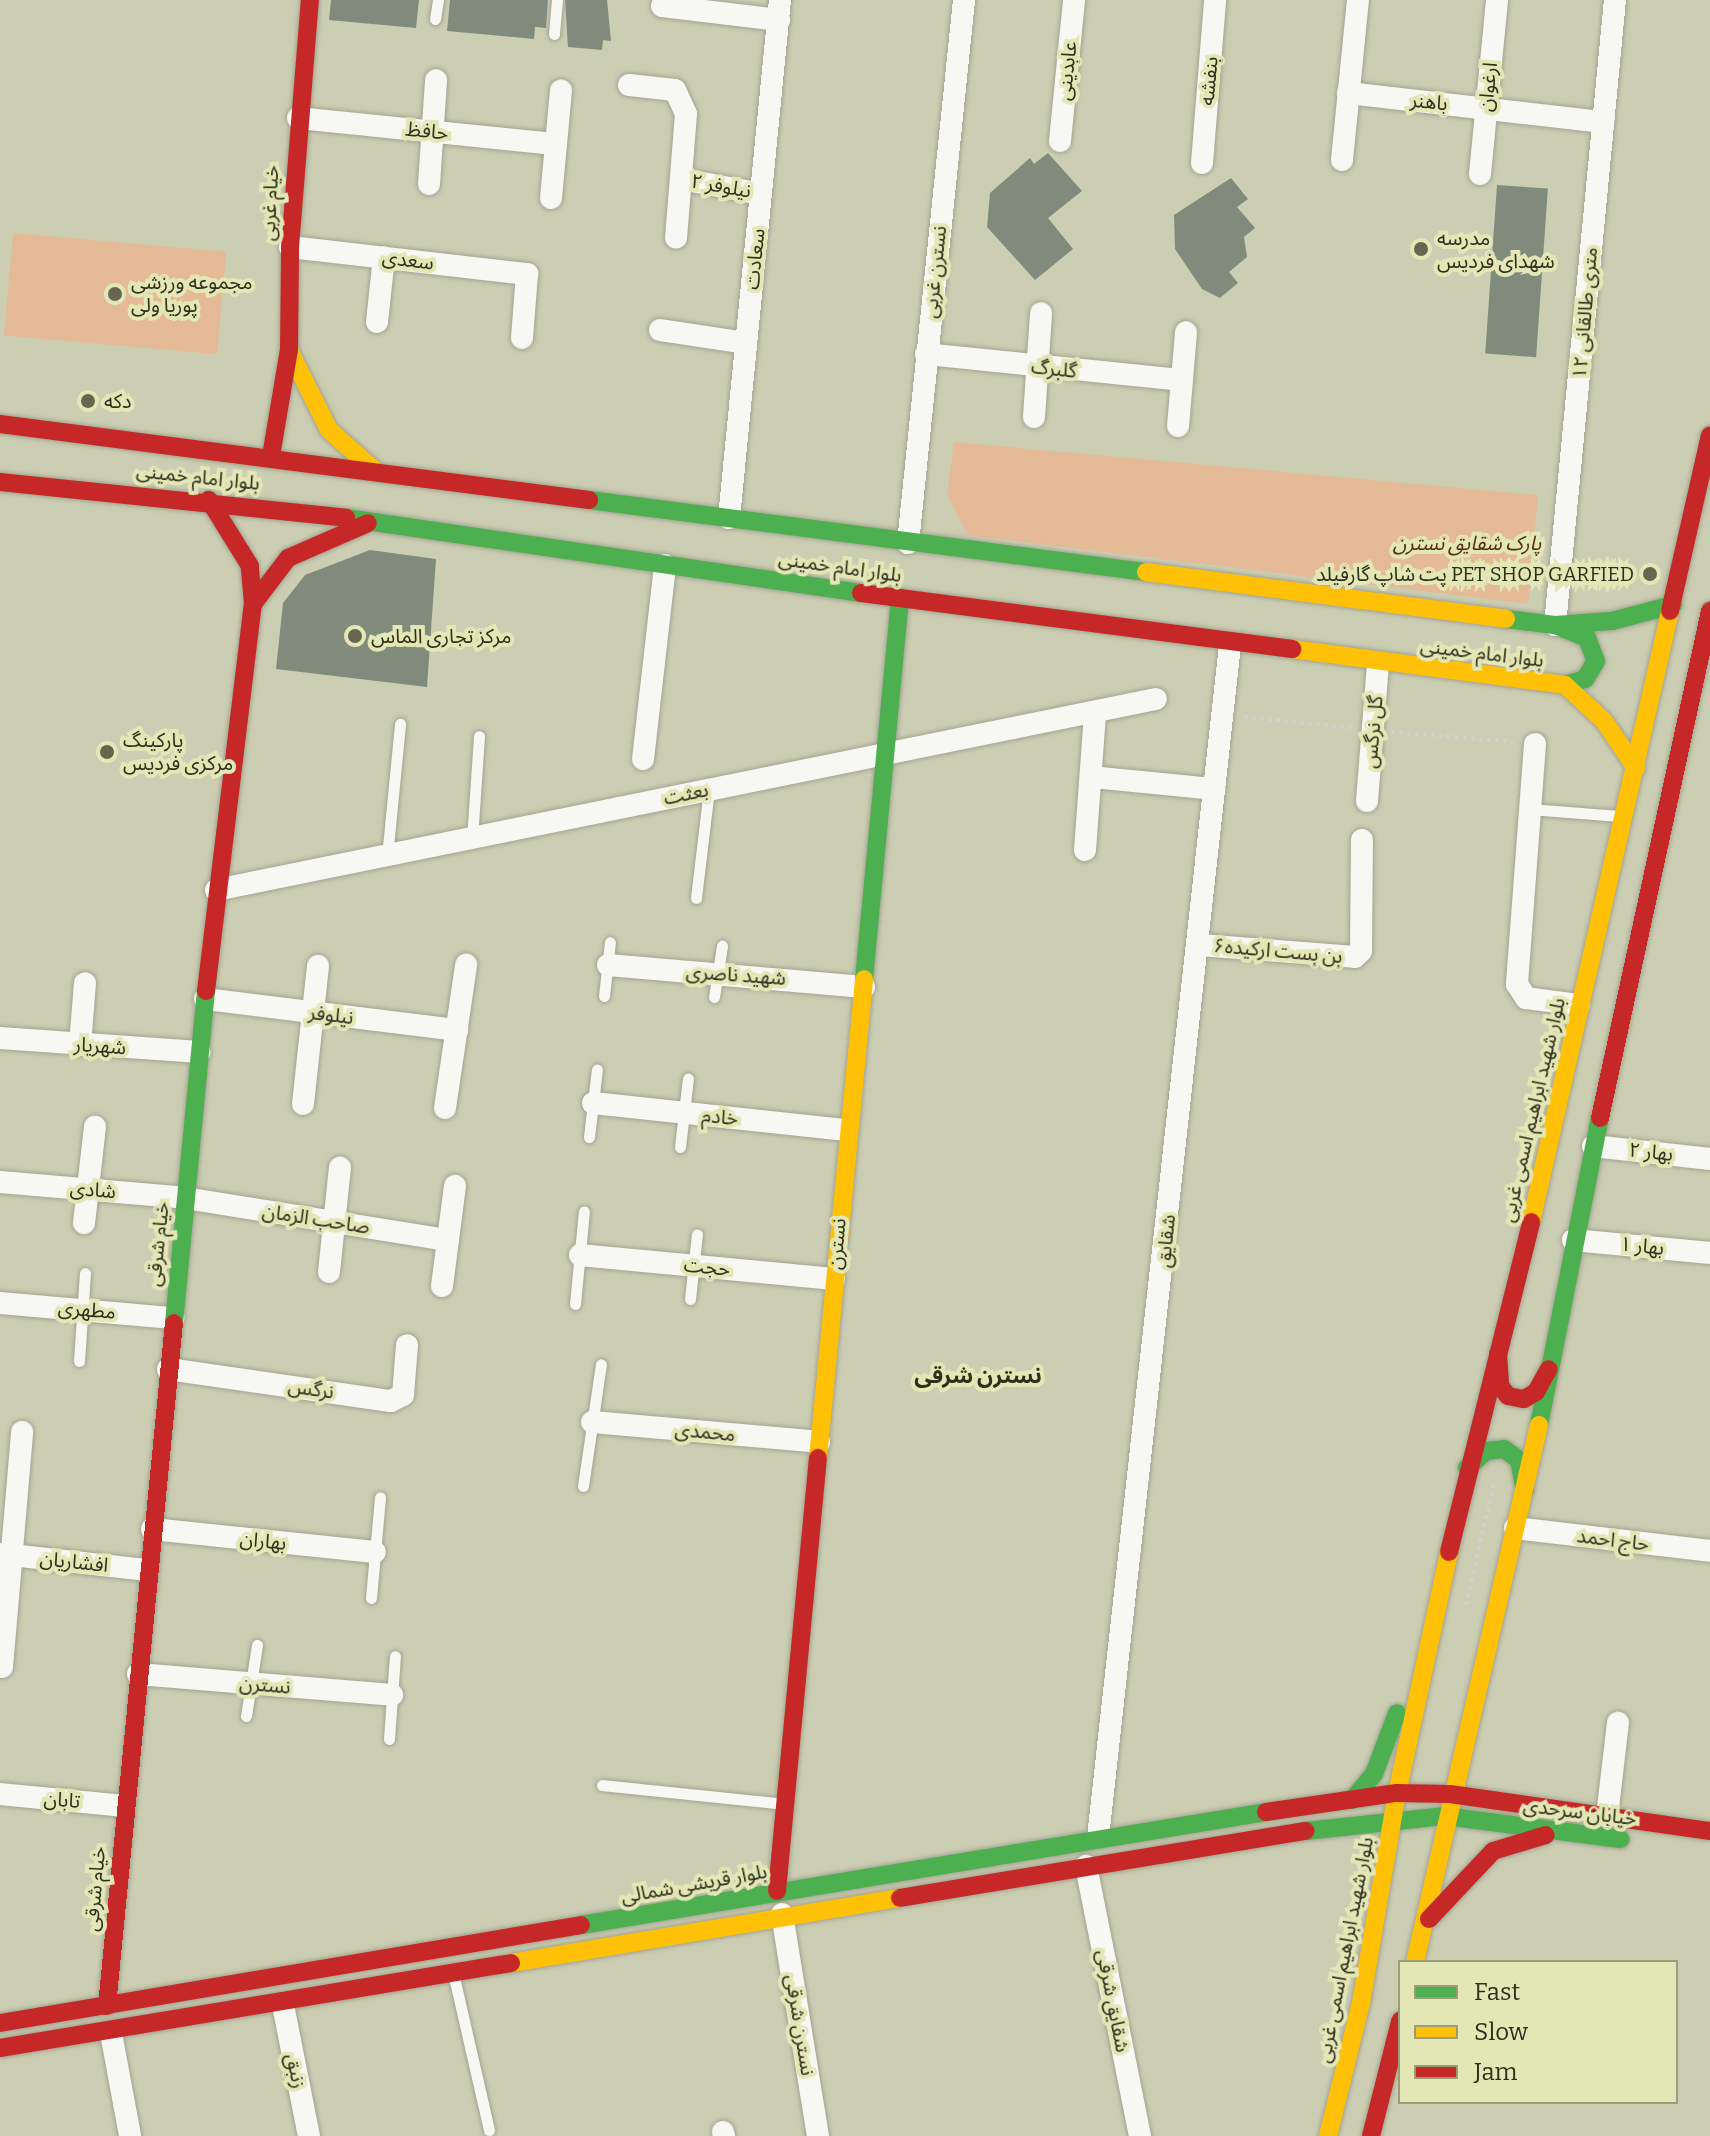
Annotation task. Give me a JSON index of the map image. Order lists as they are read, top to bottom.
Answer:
{
  "streets": {
    "main road": [
      "خیام غربی",
      "بلوار امام خمینی",
      "بلوار شهید ابراهیم اسمی غربی",
      "خیام شرقی",
      "نسترن",
      "خیابان سرحدی",
      "بلوار قریشی شمالی"
    ],
    "street": [
      "عابدینی",
      "بنفشه",
      "ارغوان",
      "باهنر",
      "حافظ",
      "نیلوفر ۲",
      "سعادت",
      "سعدی",
      "نسترن غربی",
      "۱۲ متری طالقانی",
      "گلبرگ",
      "گل نرگس",
      "بعثت",
      "بن بست ارکیده۶",
      "شهید ناصری",
      "نیلوفر",
      "شهریار",
      "خادم",
      "بهار ۲",
      "شادی",
      "صاحب الزمان",
      "شقایق",
      "بهار ۱",
      "حجت",
      "مطهری",
      "نرگس",
      "محمدی",
      "حاج احمد",
      "بهاران",
      "افشاریان",
      "تابان",
      "شقایق شرقی",
      "نسترن شرقی",
      "زنبق"
    ]
  },
  "crossings": [
    ["ارغوان", "باهنر"],
    ["باهنر", "۱۲ متری طالقانی"],
    ["حافظ", "خیام غربی"],
    ["نیلوفر ۲", "سعادت"],
    ["خیام غربی", "سعدی"],
    ["خیام غربی", "بلوار امام خمینی"],
    ["سعادت", "بلوار امام خمینی"],
    ["نسترن غربی", "گلبرگ"],
    ["نسترن غربی", "بلوار امام خمینی"],
    ["۱۲ متری طالقانی", "بلوار امام خمینی"],
    ["بلوار امام خمینی", "گل نرگس"],
    ["بلوار امام خمینی", "بلوار شهید ابراهیم اسمی غربی"],
    ["بلوار امام خمینی", "شقایق"],
    ["بلوار امام خمینی", "خیام شرقی"],
    ["بلوار امام خمینی", "نسترن"],
    ["بعثت", "خیام شرقی"],
    ["بعثت", "نسترن"],
    ["بن بست ارکیده۶", "شقایق"],
    ["شهید ناصری", "نسترن"],
    ["نیلوفر", "خیام شرقی"],
    ["شهریار", "خیام شرقی"],
    ["بلوار شهید ابراهیم اسمی غربی", "خیابان سرحدی"],
    ["بلوار شهید ابراهیم اسمی غربی", "بلوار قریشی شمالی"],
    ["خادم", "نسترن"],
    ["شادی", "صاحب الزمان"],
    ["شادی", "خیام شرقی"],
    ["صاحب الزمان", "خیام شرقی"],
    ["شقایق", "بلوار قریشی شمالی"],
    ["خیام شرقی", "نسترن"],
    ["خیام شرقی", "مطهری"],
    ["خیام شرقی", "نرگس"],
    ["خیام شرقی", "بهاران"],
    ["خیام شرقی", "افشاریان"],
    ["خیام شرقی", "تابان"],
    ["خیام شرقی", "بلوار قریشی شمالی"],
    ["نسترن", "حجت"],
    ["نسترن", "محمدی"],
    ["نسترن", "بلوار قریشی شمالی"],
    ["خیابان سرحدی", "بلوار قریشی شمالی"]
  ],
  "districts": ["نسترن شرقی"],
  "parks": ["پارک شقایق نسترن"],
  "places": [
    "مدرسه شهدای فردیس",
    "مجموعه ورزشی پوریا ولی",
    "دکه",
    "پت شاپ گارفیلد PET SHOP GARFIED",
    "مرکز تجاری الماس",
    "پارکینگ مرکزی فردیس"
  ],
  "legend": ["Fast", "Slow", "Jam"]
}
